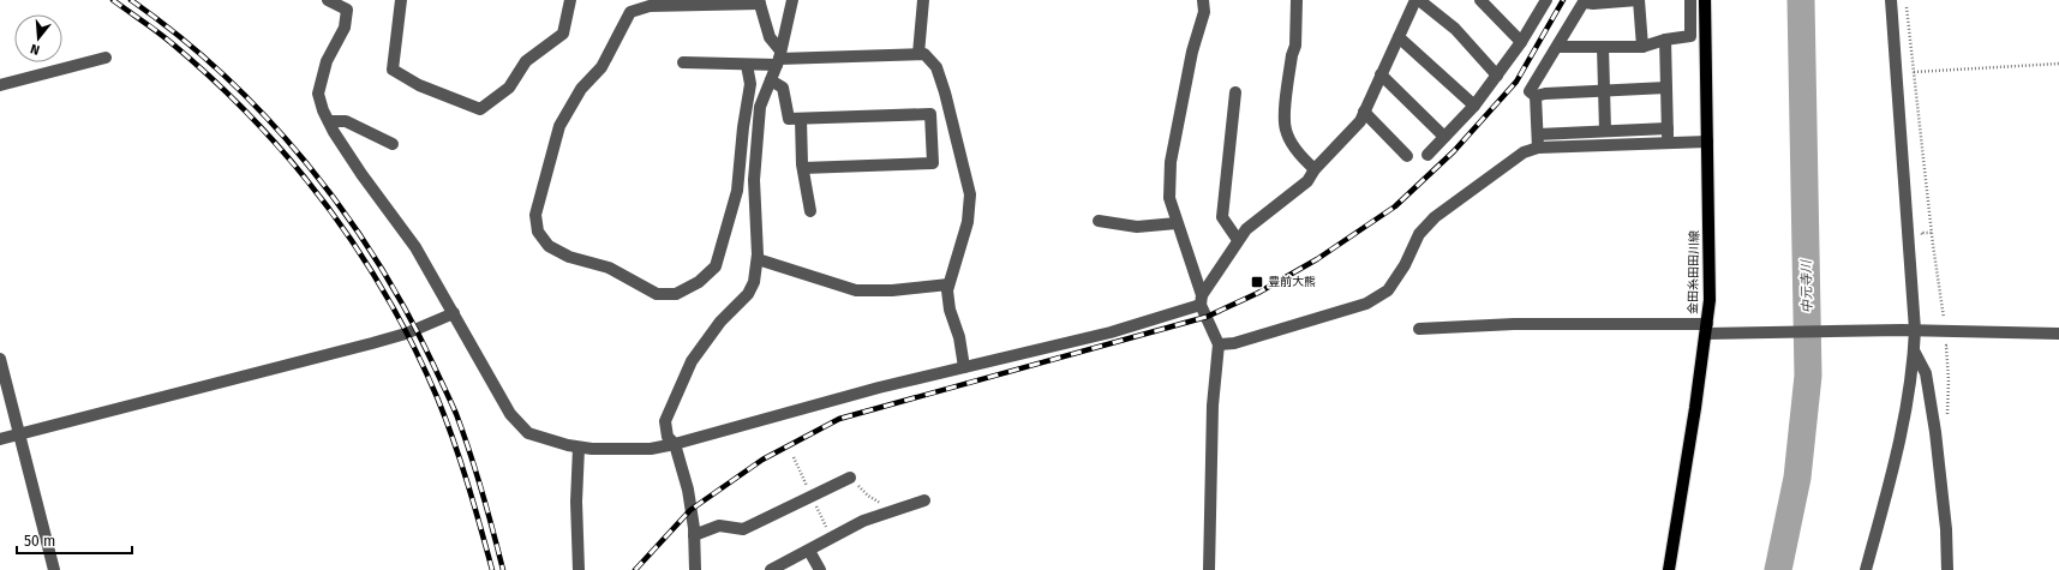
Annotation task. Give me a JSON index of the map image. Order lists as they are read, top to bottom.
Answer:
{
  "streets": {
    "main road": ["金田糸田田川線"]
  },
  "water": ["中元寺川"],
  "places": {
    "transit": ["豊前大熊"]
  },
  "scale_bar": "50 m",
  "north": "bottom"
}
